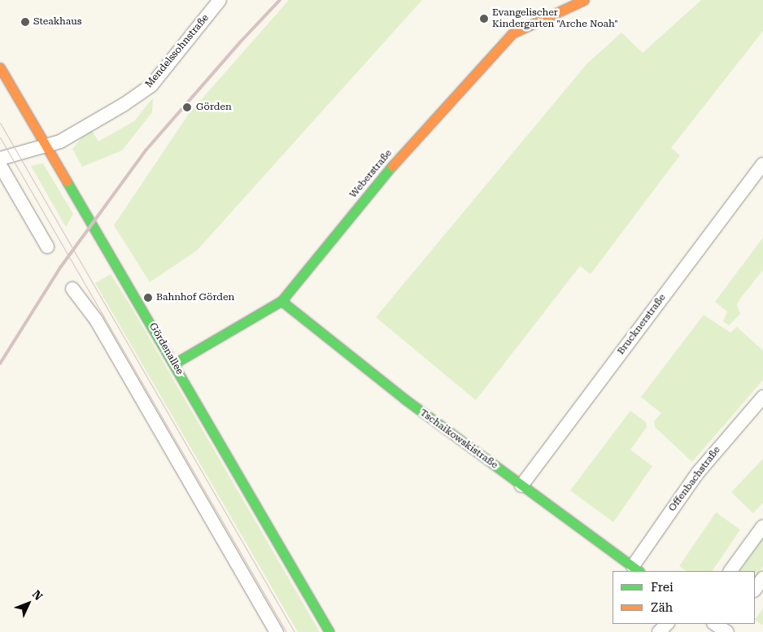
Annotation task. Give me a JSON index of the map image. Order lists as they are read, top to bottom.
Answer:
{
  "streets": {
    "street": [
      "Mendelssohnstraße",
      "Weberstraße",
      "Brucknerstraße",
      "Gördenallee",
      "Tschaikowskistraße",
      "Offenbachstraße"
    ]
  },
  "crossings": [
    ["Mendelssohnstraße", "Gördenallee"],
    ["Weberstraße", "Gördenallee"],
    ["Weberstraße", "Tschaikowskistraße"],
    ["Brucknerstraße", "Tschaikowskistraße"],
    ["Tschaikowskistraße", "Offenbachstraße"]
  ],
  "places": [
    "Evangelischer Kindergarten \"Arche Noah\"",
    "Steakhaus",
    "Görden",
    "Bahnhof Görden"
  ],
  "legend": ["Frei", "Zäh"],
  "north": "top right"
}
